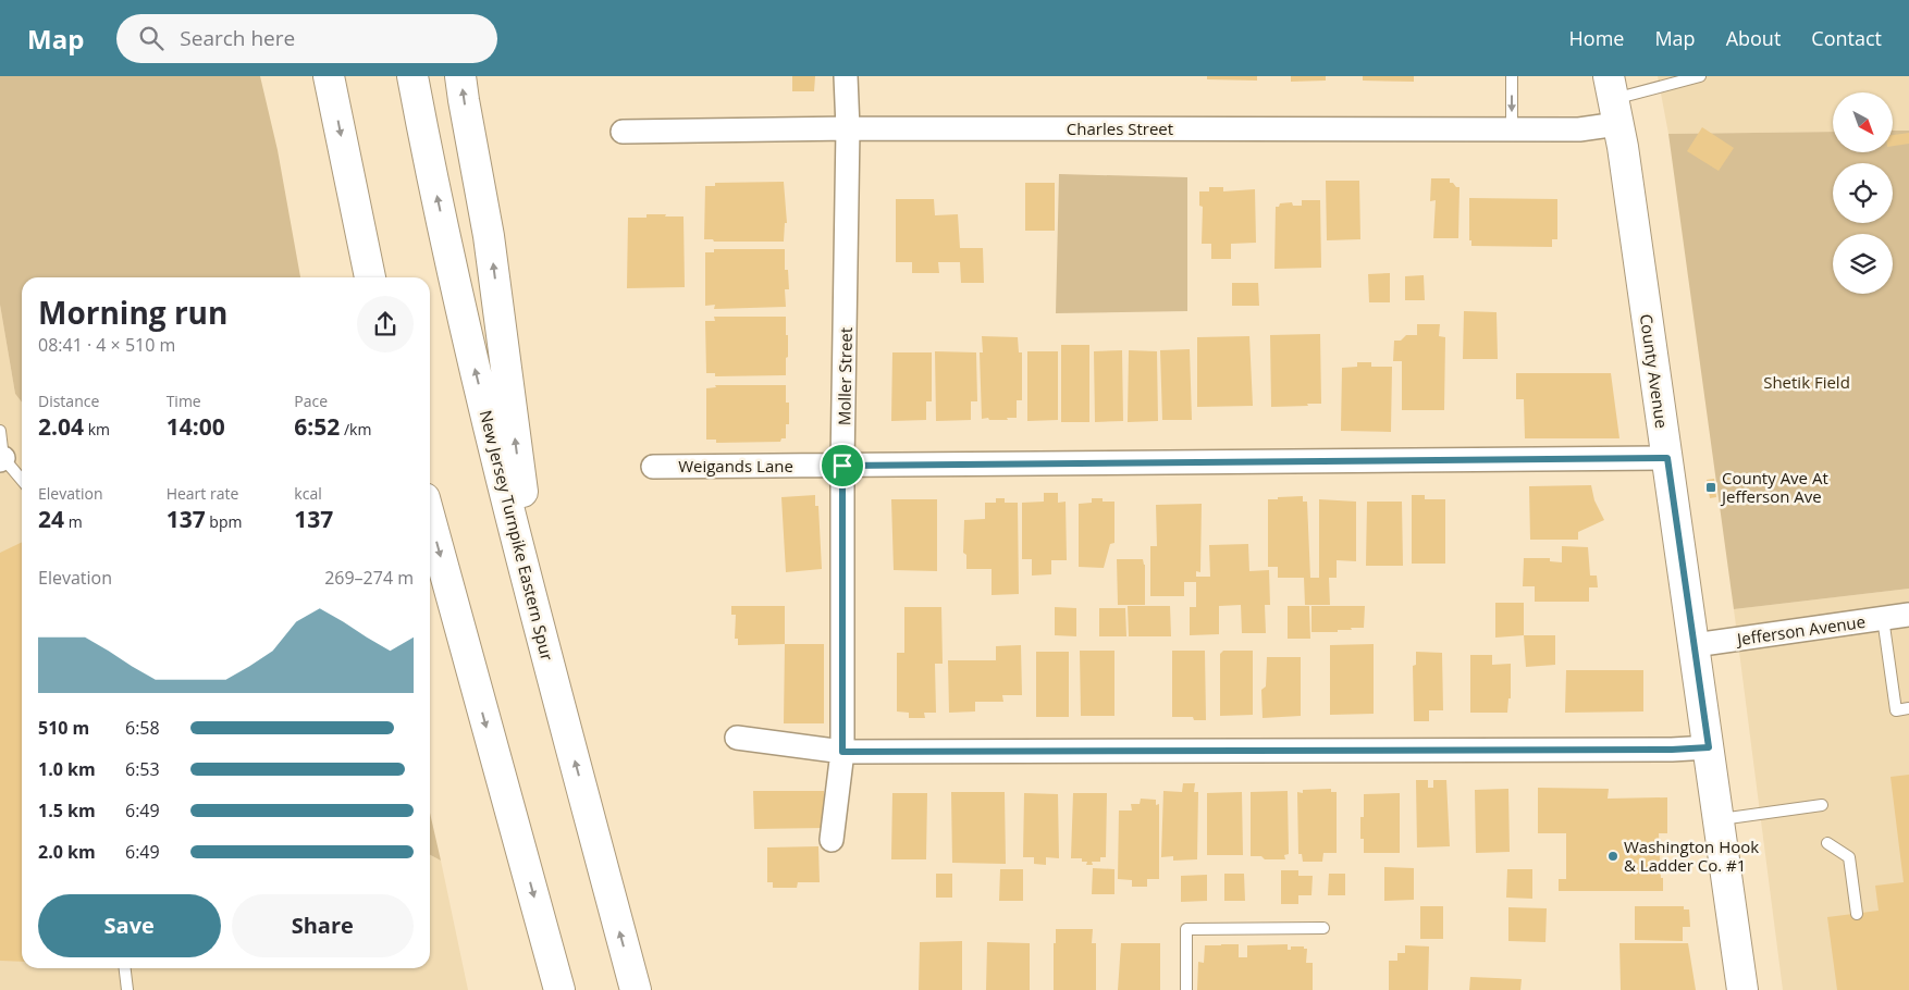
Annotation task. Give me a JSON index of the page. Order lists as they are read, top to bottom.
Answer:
{
  "streets": {
    "main road": ["County Avenue", "New Jersey Turnpike Eastern Spur"],
    "street": [
      "Charles Street",
      "Moller Street",
      "Weigands Lane",
      "Jefferson Avenue"
    ]
  },
  "crossings": [
    ["Charles Street", "County Avenue"],
    ["Charles Street", "Moller Street"],
    ["County Avenue", "Weigands Lane"],
    ["County Avenue", "Jefferson Avenue"],
    ["Moller Street", "Weigands Lane"]
  ],
  "parks": ["Shetik Field"],
  "places": {
    "transit": ["County Ave At Jefferson Ave"],
    "other": ["Washington Hook & Ladder Co. #1"]
  },
  "north": "bottom right",
  "page": {
    "header": "Map",
    "search": "Search here",
    "nav": [
      "Home",
      "Map",
      "About",
      "Contact"
    ],
    "heading": ["Morning run", "08:41 · 4 × 510 m"],
    "stats": [
      ["Distance", "2.04 km"],
      ["Time", "14:00"],
      ["Pace", "6:52 /km"],
      ["Elevation", "24 m"],
      ["Heart rate", "137 bpm"],
      ["kcal", "137"]
    ],
    "chart": ["Elevation", "269–274 m"],
    "list": [
      {
        "name": "510 m",
        "note": "6:58"
      },
      {
        "name": "1.0 km",
        "note": "6:53"
      },
      {
        "name": "1.5 km",
        "note": "6:49"
      },
      {
        "name": "2.0 km",
        "note": "6:49"
      }
    ],
    "buttons": ["Save", "Share"]
  }
}
